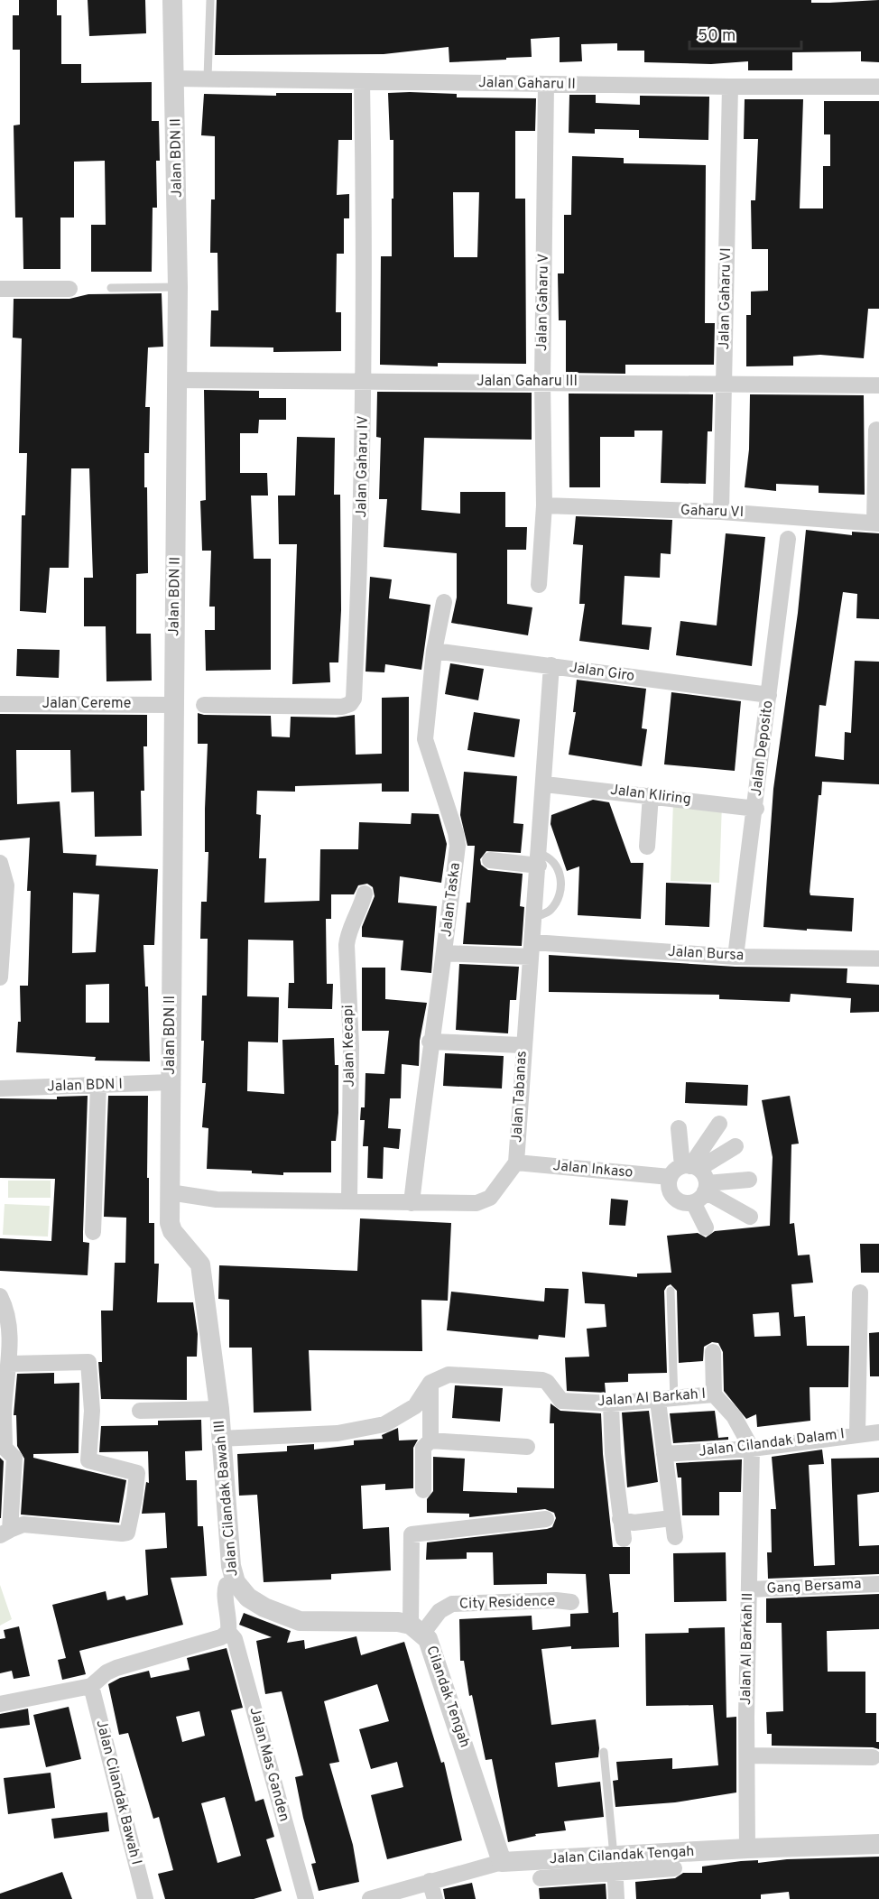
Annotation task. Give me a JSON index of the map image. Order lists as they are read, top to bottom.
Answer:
{
  "streets": {
    "street": [
      "Jalan Gaharu II",
      "Jalan BDN II",
      "Jalan Gaharu VI",
      "Jalan Gaharu V",
      "Jalan Gaharu III",
      "Jalan Gaharu IV",
      "Gaharu VI",
      "Jalan Giro",
      "Jalan Cereme",
      "Jalan Deposito",
      "Jalan Kliring",
      "Jalan Taska",
      "Jalan Bursa",
      "Jalan Kecapi",
      "Jalan BDN I",
      "Jalan Tabanas",
      "Jalan Inkaso",
      "Jalan Al Barkah I",
      "Jalan Cilandak Dalam I",
      "Jalan Cilandak Bawah III",
      "Gang Bersama",
      "City Residence",
      "Jalan Al Barkah II",
      "Cilandak Tengah",
      "Jalan Mas Ganden",
      "Jalan Cilandak Bawah I",
      "Jalan Cilandak Tengah"
    ]
  },
  "crossings": [
    ["Jalan Gaharu II", "Jalan BDN II"],
    ["Jalan Gaharu II", "Jalan Gaharu VI"],
    ["Jalan Gaharu II", "Jalan Gaharu V"],
    ["Jalan Gaharu II", "Jalan Gaharu IV"],
    ["Jalan BDN II", "Jalan Gaharu III"],
    ["Jalan BDN II", "Jalan Cereme"],
    ["Jalan BDN II", "Jalan BDN I"],
    ["Jalan BDN II", "Jalan Tabanas"],
    ["Jalan BDN II", "Jalan Cilandak Bawah III"],
    ["Jalan Gaharu VI", "Jalan Gaharu III"],
    ["Jalan Gaharu VI", "Gaharu VI"],
    ["Jalan Gaharu V", "Jalan Gaharu III"],
    ["Jalan Gaharu V", "Gaharu VI"],
    ["Jalan Gaharu III", "Jalan Gaharu IV"],
    ["Jalan Giro", "Jalan Deposito"],
    ["Jalan Giro", "Jalan Taska"],
    ["Jalan Giro", "Jalan Tabanas"],
    ["Jalan Deposito", "Jalan Kliring"],
    ["Jalan Deposito", "Jalan Bursa"],
    ["Jalan Kliring", "Jalan Tabanas"],
    ["Jalan Taska", "Jalan Bursa"],
    ["Jalan Taska", "Jalan Tabanas"],
    ["Jalan Bursa", "Jalan Tabanas"],
    ["Jalan Kecapi", "Jalan Tabanas"],
    ["Jalan Tabanas", "Jalan Inkaso"],
    ["Jalan Tabanas", "Jalan Cilandak Bawah III"],
    ["Jalan Cilandak Dalam I", "Jalan Al Barkah II"],
    ["Jalan Cilandak Bawah III", "Jalan Mas Ganden"],
    ["Gang Bersama", "Jalan Al Barkah II"],
    ["City Residence", "Cilandak Tengah"],
    ["Jalan Al Barkah II", "Jalan Cilandak Tengah"],
    ["Cilandak Tengah", "Jalan Cilandak Tengah"]
  ],
  "scale_bar": "50 m"
}
